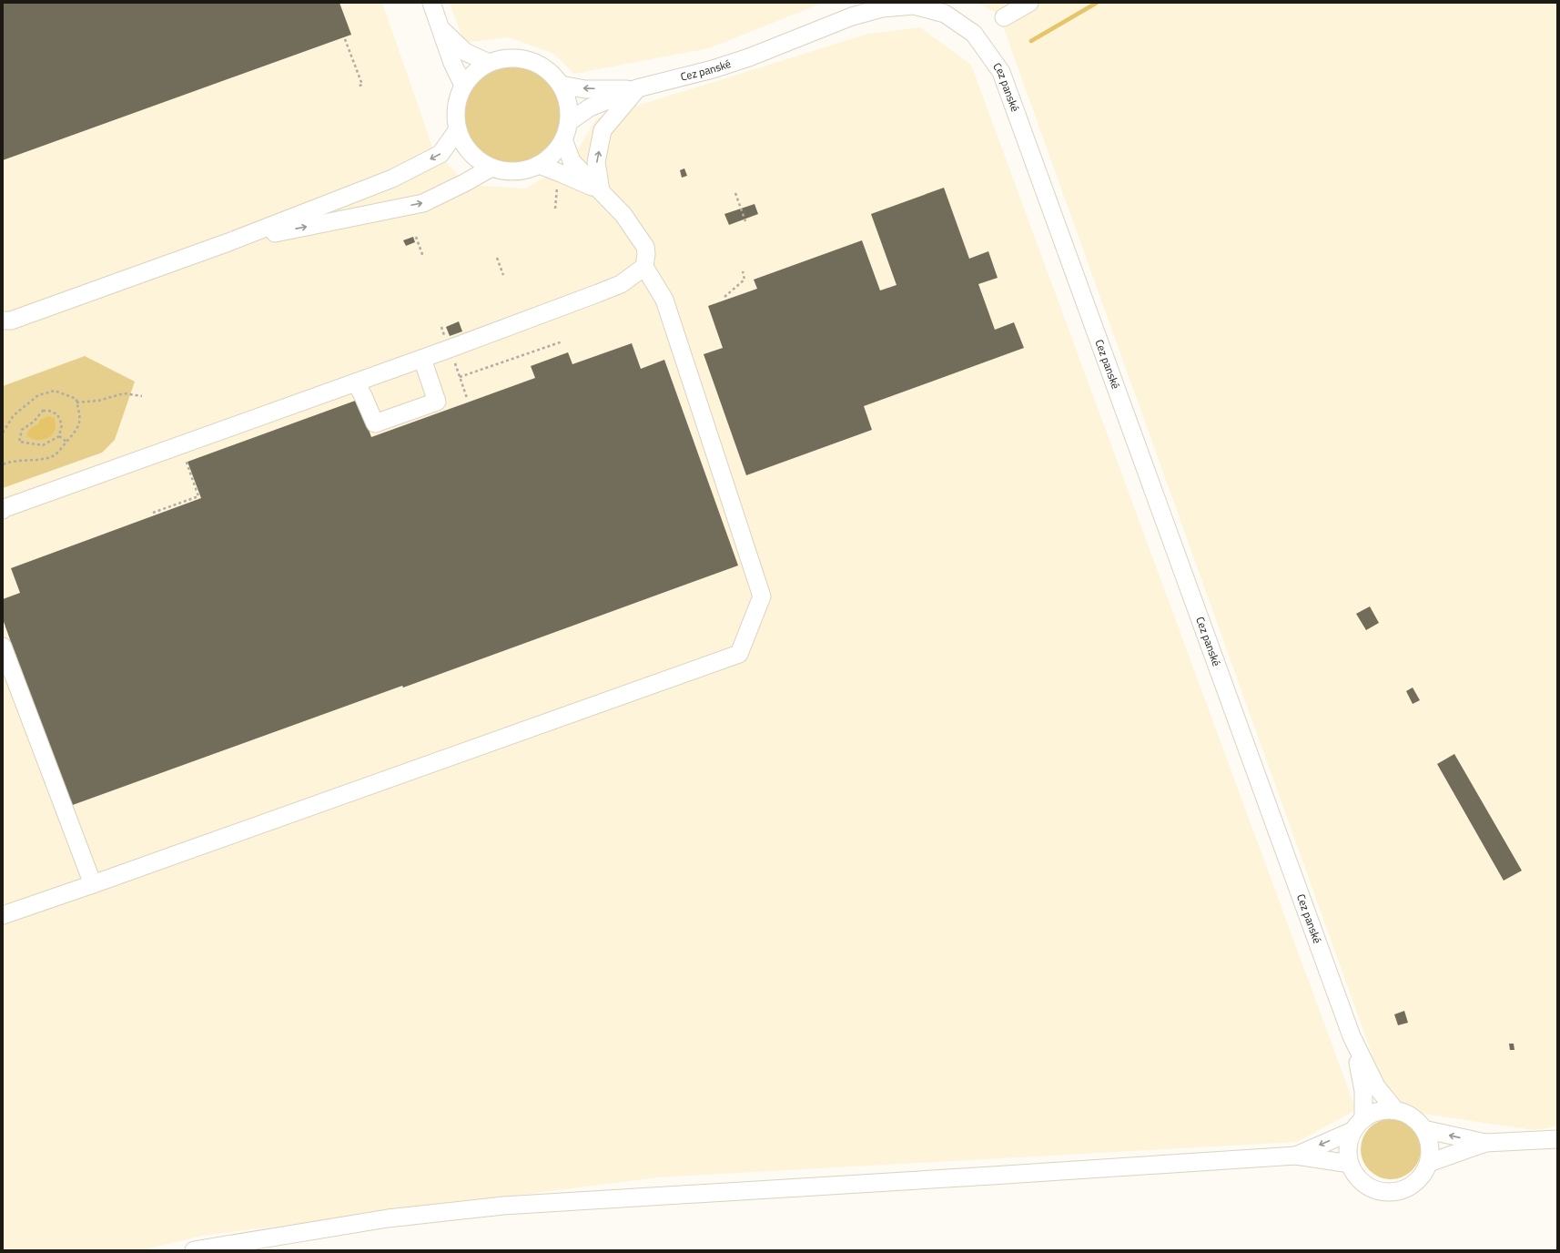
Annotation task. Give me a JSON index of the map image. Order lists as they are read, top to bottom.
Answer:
{
  "streets": {
    "street": ["Cez panské"]
  }
}
